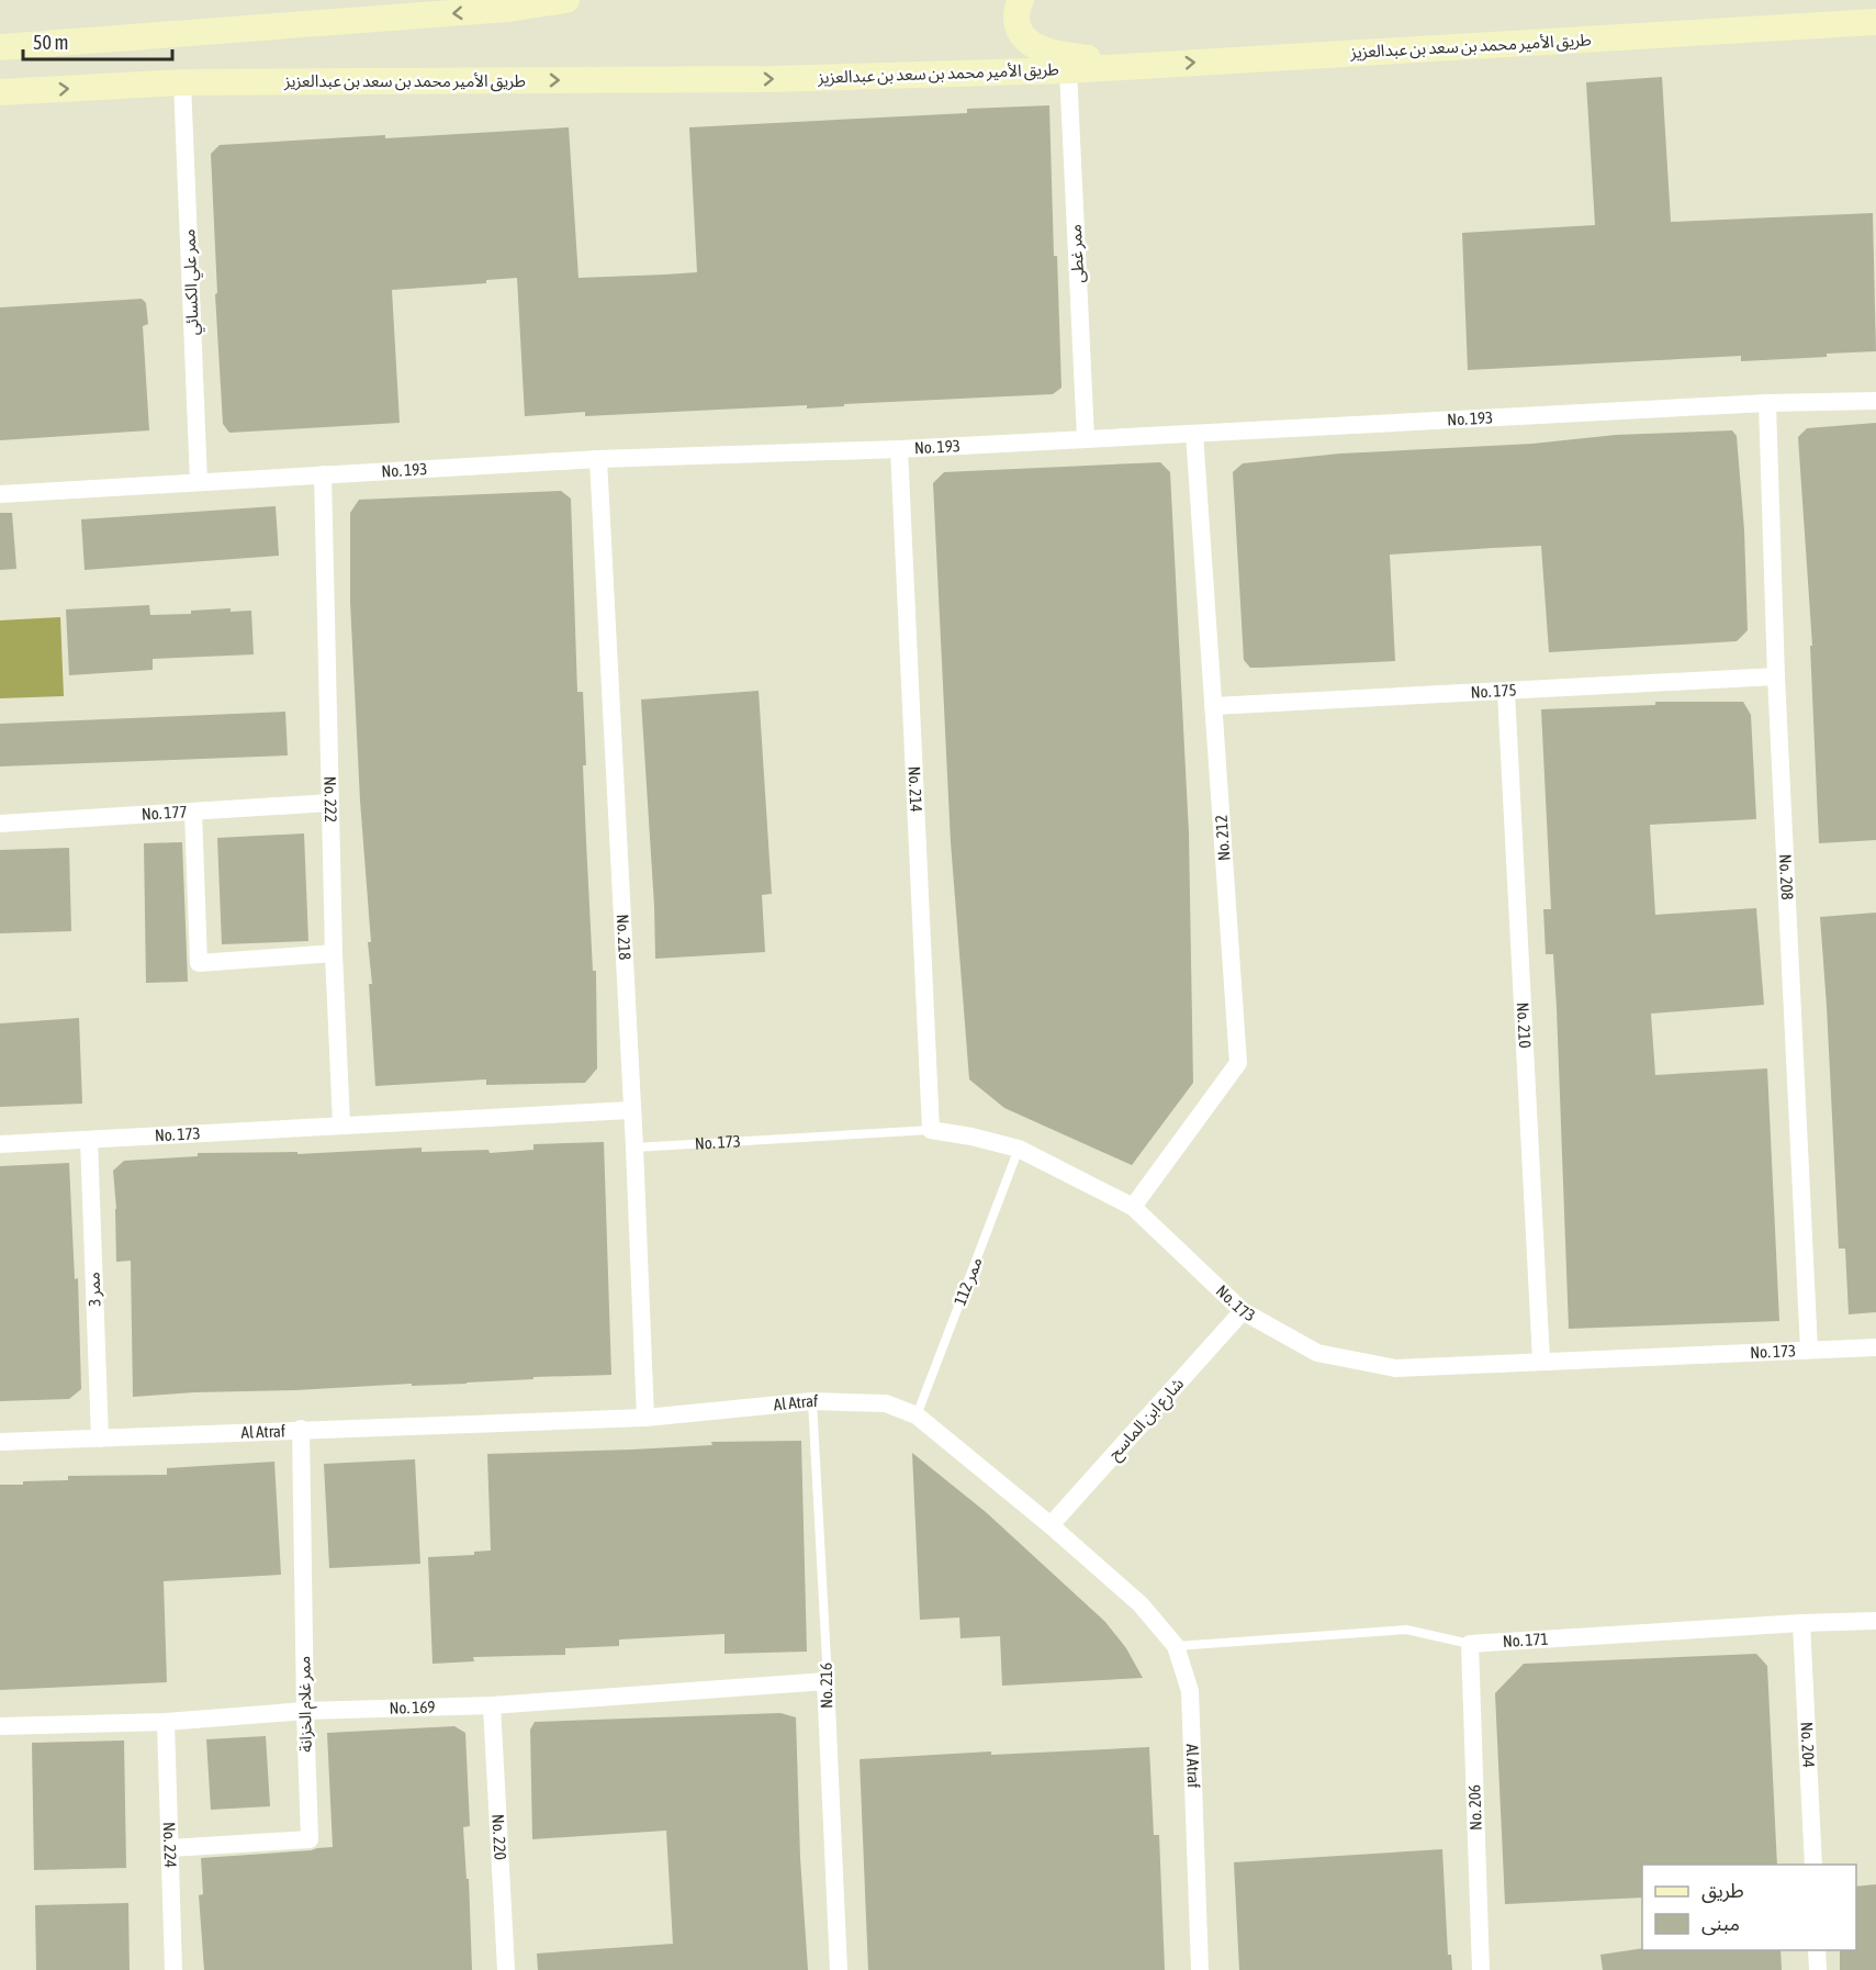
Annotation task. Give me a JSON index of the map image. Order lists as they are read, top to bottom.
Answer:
{
  "streets": {
    "main road": ["طريق الأمير محمد بن سعد بن عبدالعزيز"],
    "street": [
      "ممر غطى",
      "ممر علي الكسائي",
      "No. 193",
      "No. 175",
      "No. 214",
      "No. 222",
      "No. 177",
      "No. 212",
      "No. 208",
      "No. 218",
      "No. 210",
      "No. 173",
      "ممر 3",
      "Al Atraf",
      "شارع ابن الماسح",
      "No. 171",
      "No. 216",
      "ممر غلام الخزانة",
      "No. 169",
      "No. 204",
      "No. 206",
      "No. 220",
      "No. 224"
    ],
    "lane": ["ممر 112"]
  },
  "crossings": [
    ["طريق الأمير محمد بن سعد بن عبدالعزيز", "ممر غطى"],
    ["طريق الأمير محمد بن سعد بن عبدالعزيز", "ممر علي الكسائي"],
    ["ممر غطى", "No. 193"],
    ["ممر علي الكسائي", "No. 193"],
    ["No. 193", "No. 214"],
    ["No. 193", "No. 222"],
    ["No. 193", "No. 212"],
    ["No. 193", "No. 208"],
    ["No. 193", "No. 218"],
    ["No. 175", "No. 212"],
    ["No. 175", "No. 208"],
    ["No. 175", "No. 210"],
    ["No. 214", "No. 173"],
    ["No. 222", "No. 177"],
    ["No. 222", "No. 173"],
    ["No. 212", "No. 173"],
    ["No. 208", "No. 173"],
    ["No. 218", "No. 173"],
    ["No. 218", "Al Atraf"],
    ["No. 210", "No. 173"],
    ["No. 173", "ممر 112"],
    ["No. 173", "ممر 3"],
    ["No. 173", "شارع ابن الماسح"],
    ["ممر 112", "Al Atraf"],
    ["ممر 3", "Al Atraf"],
    ["Al Atraf", "شارع ابن الماسح"],
    ["Al Atraf", "No. 171"],
    ["Al Atraf", "No. 216"],
    ["Al Atraf", "ممر غلام الخزانة"],
    ["No. 171", "No. 204"],
    ["No. 171", "No. 206"],
    ["No. 216", "No. 169"],
    ["ممر غلام الخزانة", "No. 169"],
    ["ممر غلام الخزانة", "No. 224"],
    ["No. 169", "No. 220"],
    ["No. 169", "No. 224"]
  ],
  "legend": ["طريق", "مبنى"],
  "scale_bar": "50 m"
}
